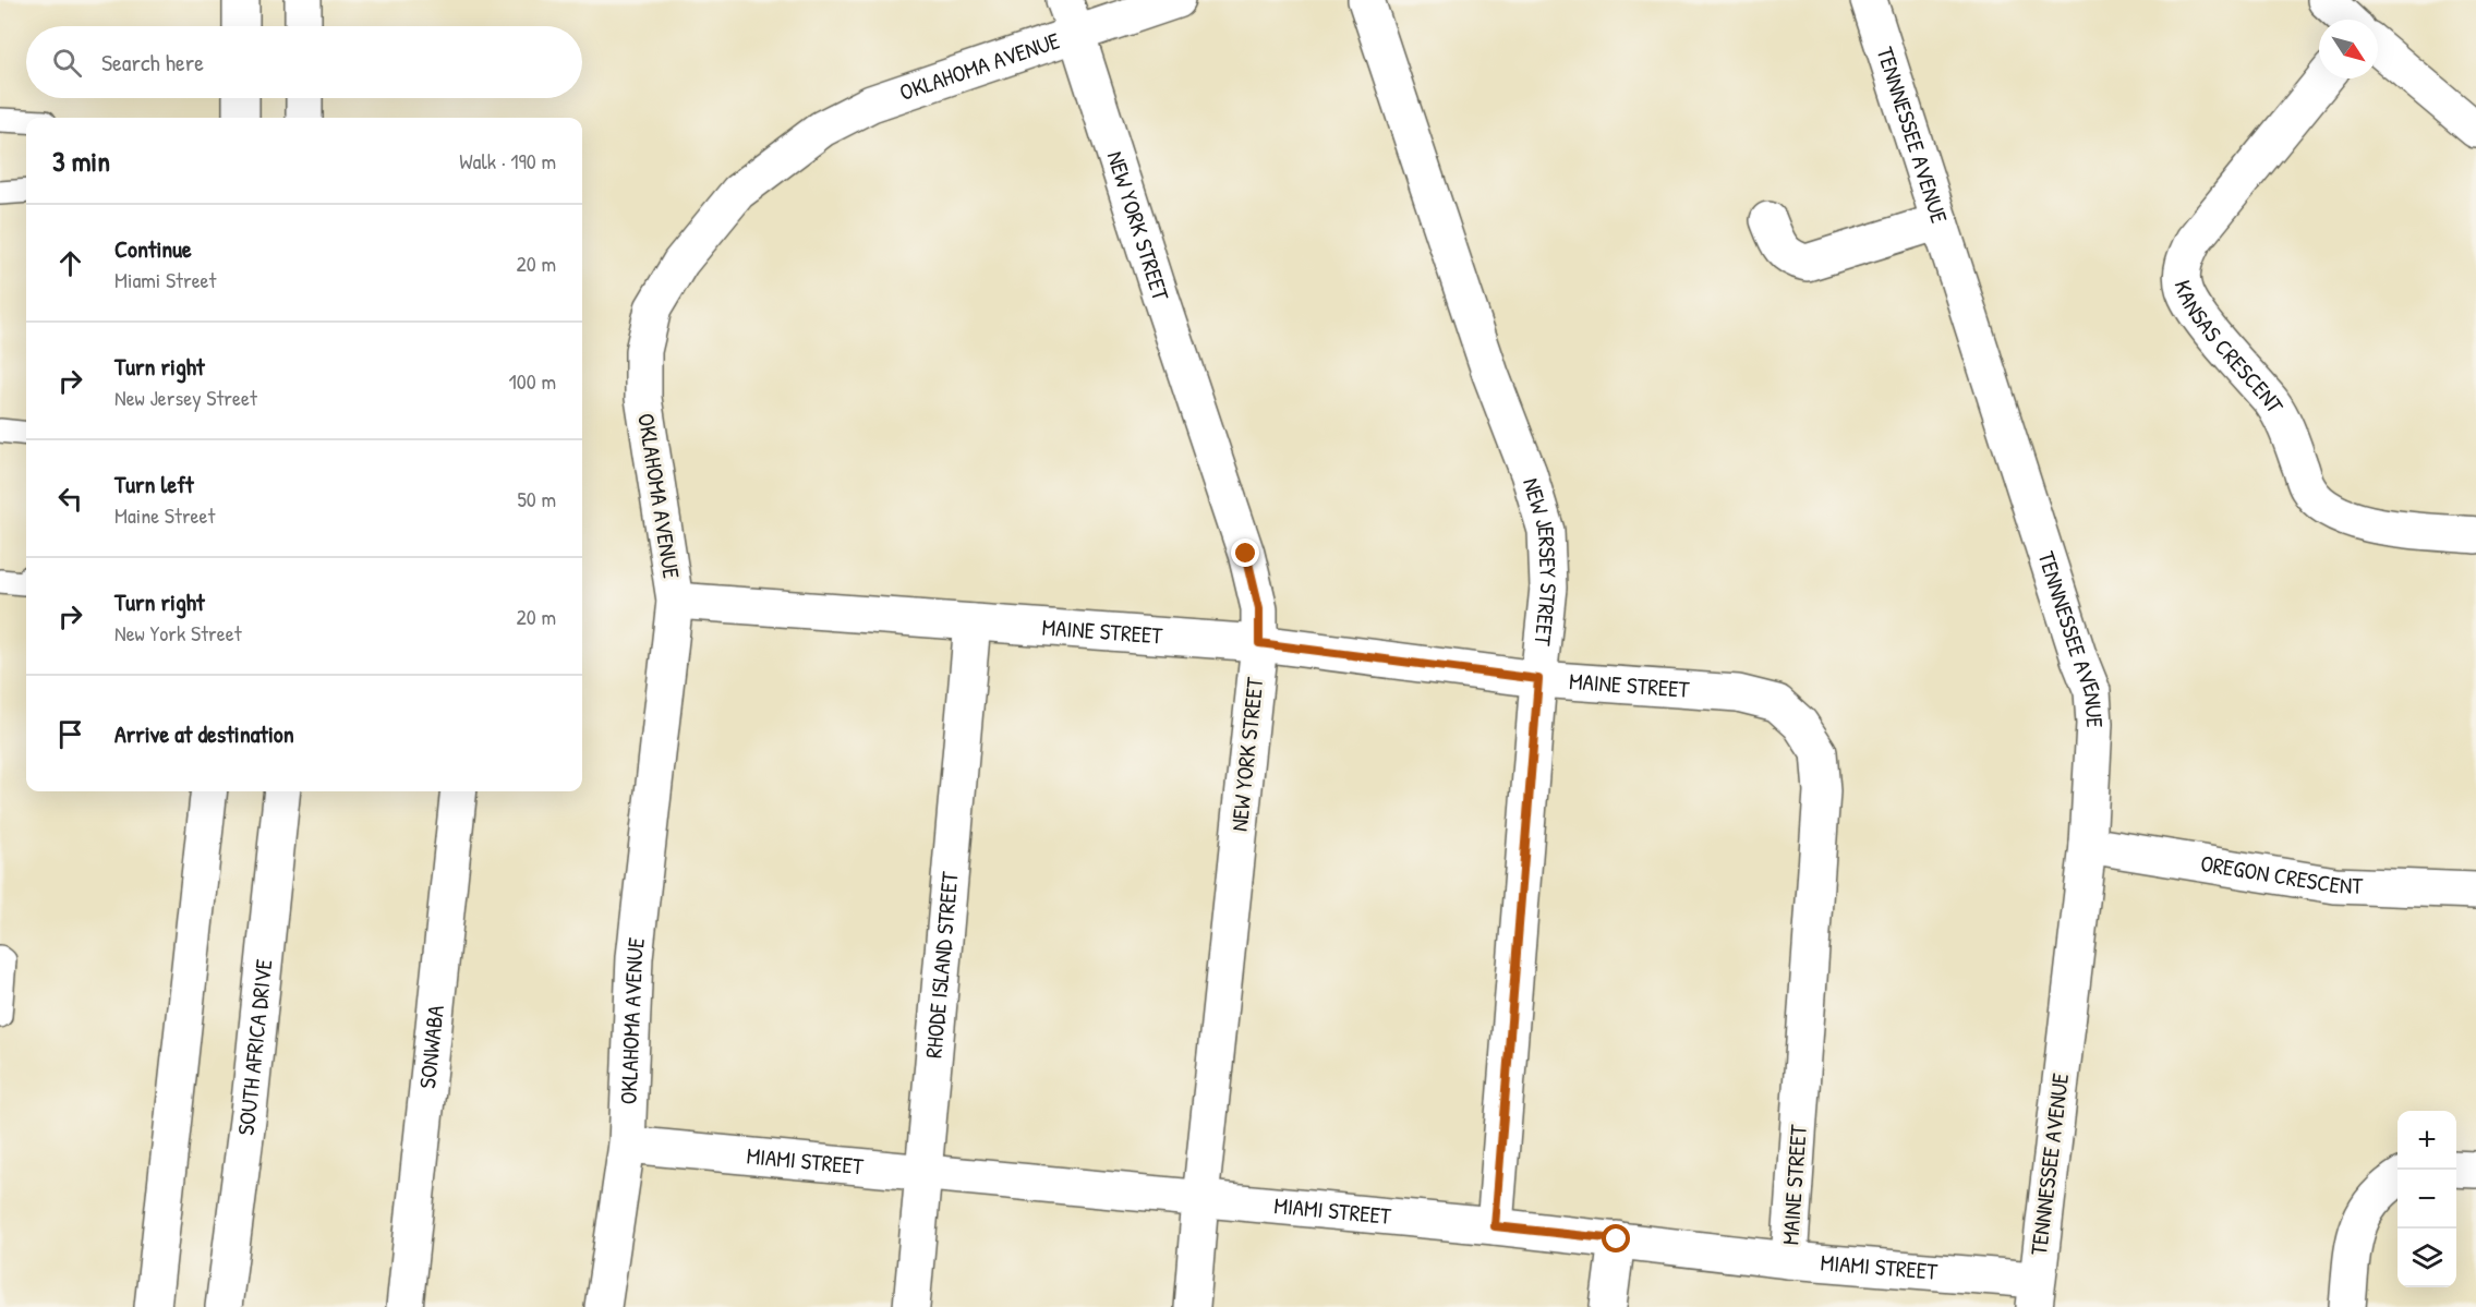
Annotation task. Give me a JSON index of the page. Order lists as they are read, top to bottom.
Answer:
{
  "streets": {
    "street": [
      "OKLAHOMA AVENUE",
      "TENNNESSEE AVENUE",
      "NEW YORK STREET",
      "KANSAS CRESCENT",
      "NEW JERSEY STREET",
      "MAINE STREET",
      "OREGON CRESCENT",
      "RHODE ISLAND STREET",
      "SOUTH AFRICA DRIVE",
      "SONWABA",
      "MIAMI STREET"
    ]
  },
  "crossings": [
    ["OKLAHOMA AVENUE", "NEW YORK STREET"],
    ["OKLAHOMA AVENUE", "MAINE STREET"],
    ["OKLAHOMA AVENUE", "MIAMI STREET"],
    ["TENNNESSEE AVENUE", "OREGON CRESCENT"],
    ["TENNNESSEE AVENUE", "MIAMI STREET"],
    ["NEW YORK STREET", "MAINE STREET"],
    ["NEW YORK STREET", "MIAMI STREET"],
    ["NEW JERSEY STREET", "MAINE STREET"],
    ["NEW JERSEY STREET", "MIAMI STREET"],
    ["MAINE STREET", "RHODE ISLAND STREET"],
    ["MAINE STREET", "MIAMI STREET"],
    ["RHODE ISLAND STREET", "MIAMI STREET"]
  ],
  "north": "bottom right",
  "page": {
    "search": "Search here",
    "heading": ["3 min", "Walk · 190 m"],
    "list": [
      ["Continue", "Miami Street", "20 m"],
      ["Turn right", "New Jersey Street", "100 m"],
      ["Turn left", "Maine Street", "50 m"],
      ["Turn right", "New York Street", "20 m"],
      "Arrive at destination"
    ],
    "map_buttons": ["+", "−"]
  }
}
